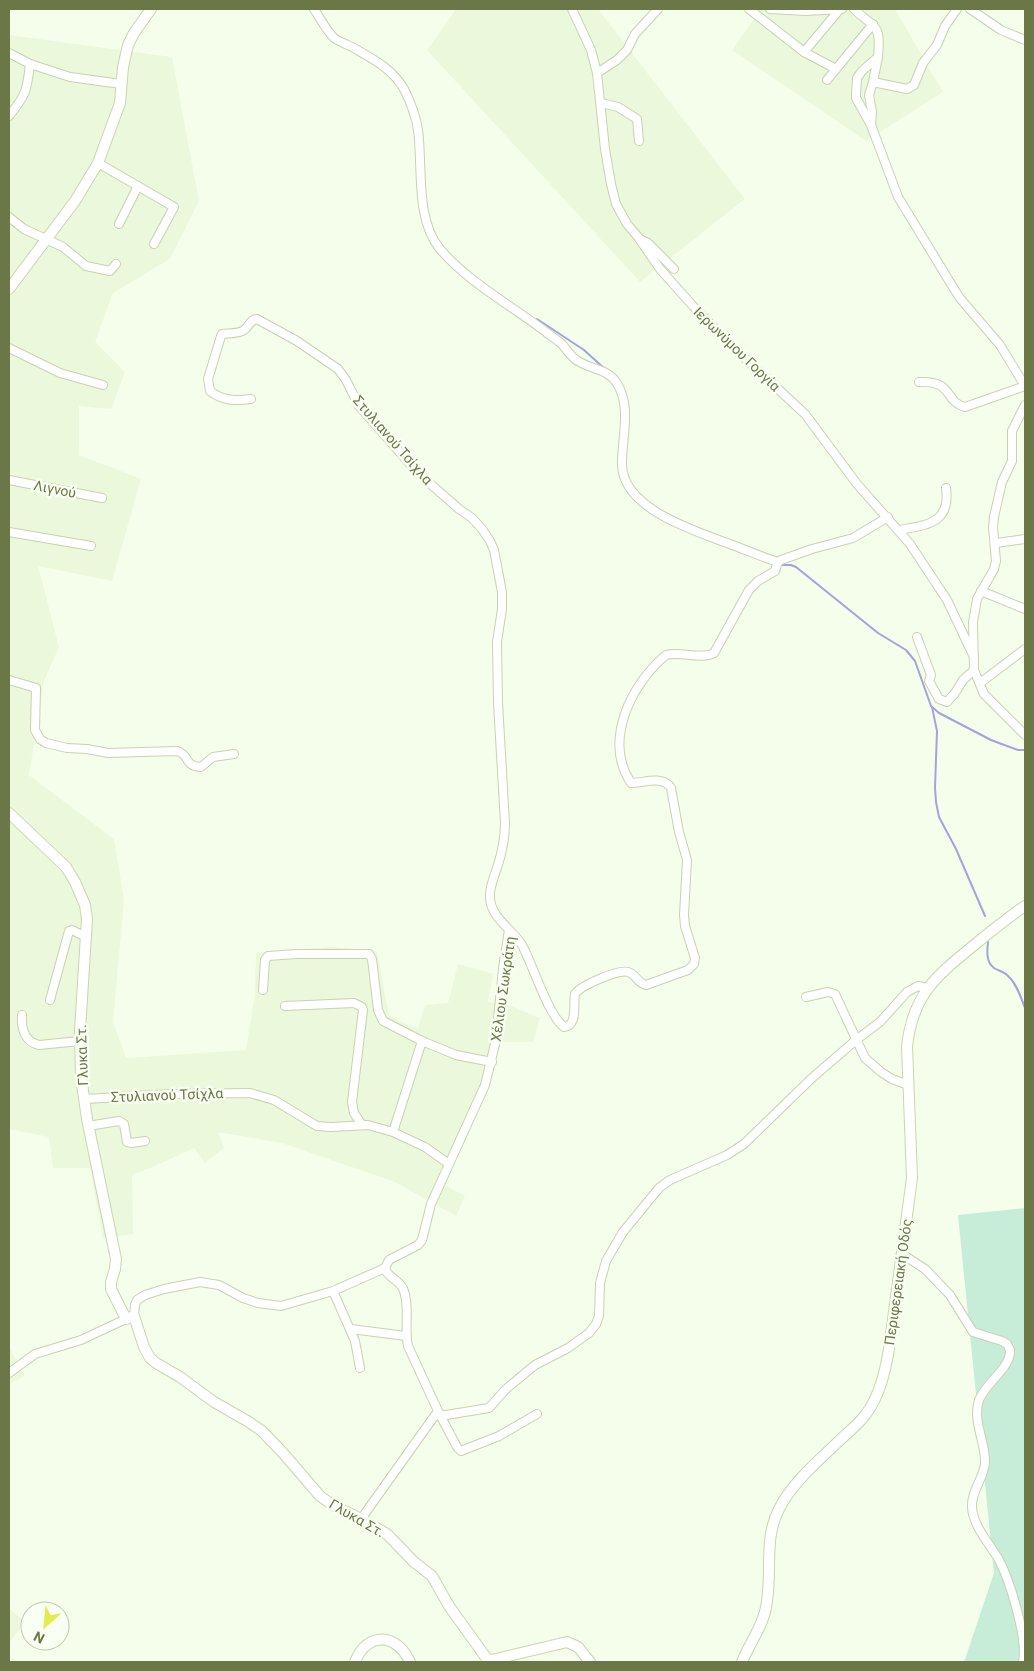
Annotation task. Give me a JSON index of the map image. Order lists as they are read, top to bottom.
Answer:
{
  "streets": {
    "main road": ["Γλυκα Στ.", "Περιφερειακή Οδός"],
    "street": [
      "Ιερωνύμου Γοργία",
      "Στυλιανού Τσίχλα",
      "Λιγνού",
      "Χέλιου Σωκράτη"
    ]
  },
  "crossings": [
    ["Στυλιανού Τσίχλα", "Χέλιου Σωκράτη"],
    ["Στυλιανού Τσίχλα", "Γλυκα Στ."],
    ["Χέλιου Σωκράτη", "Γλυκα Στ."]
  ],
  "north": "bottom left"
}
